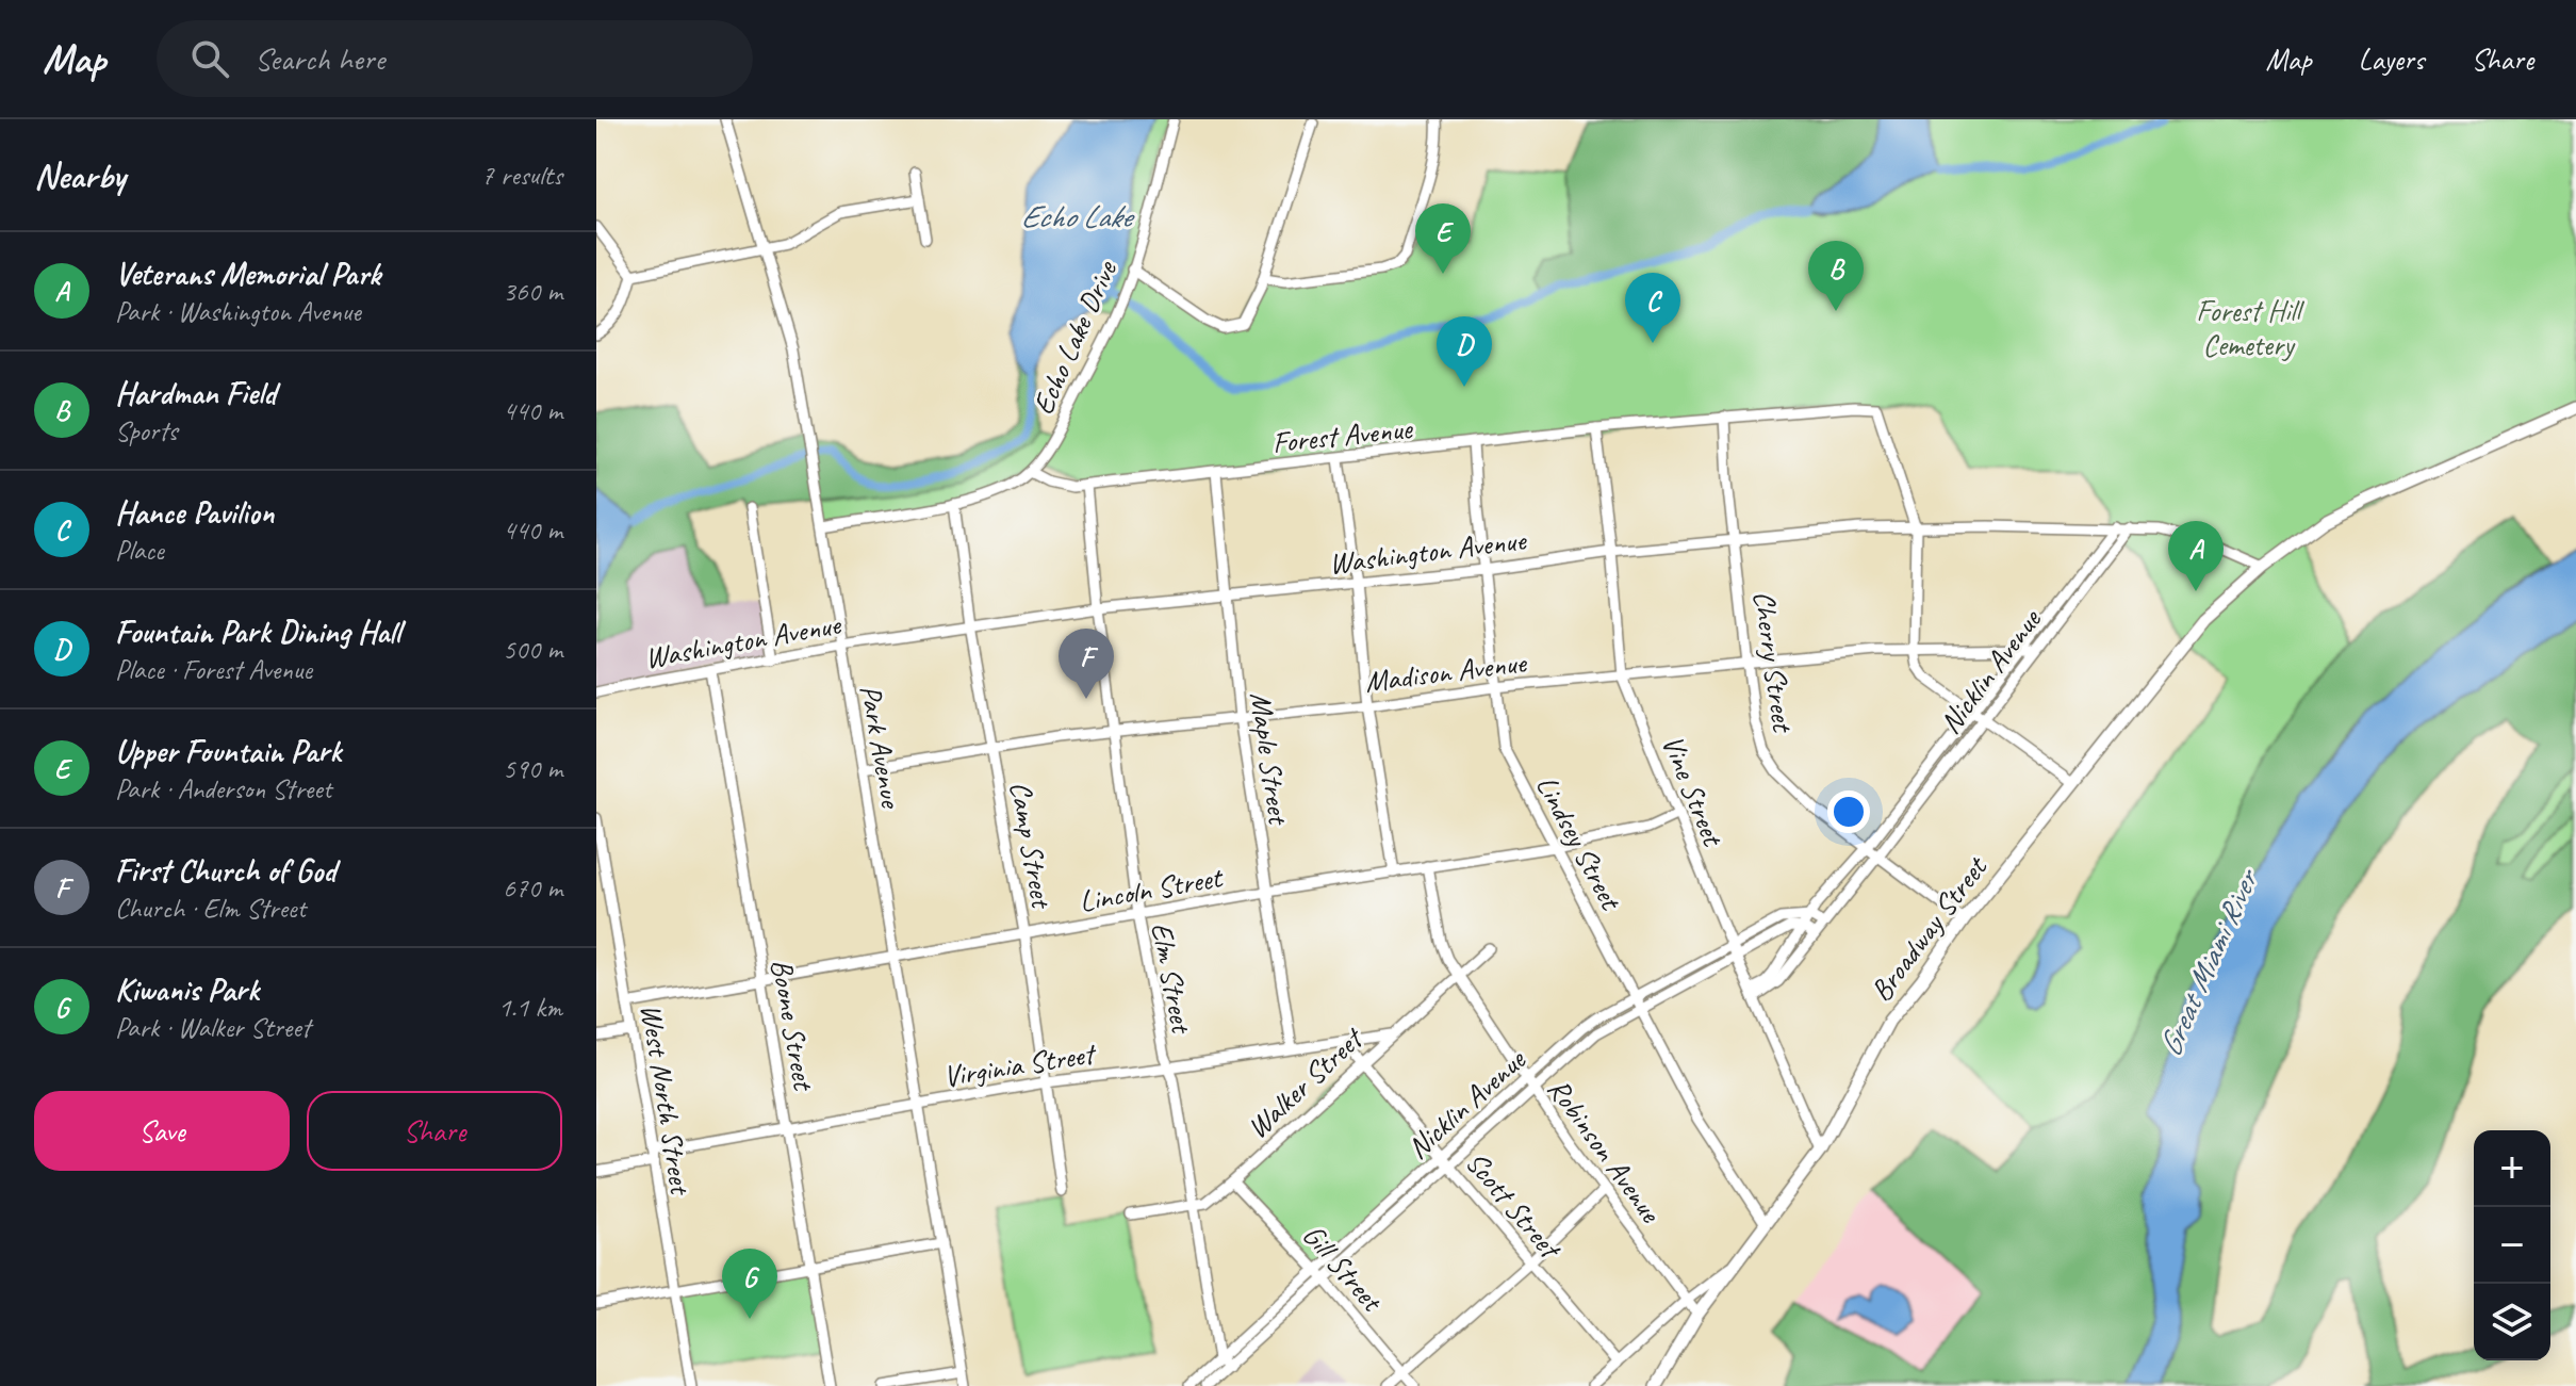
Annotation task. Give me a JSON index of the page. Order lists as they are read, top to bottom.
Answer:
{
  "streets": {
    "main road": ["Broadway Street"],
    "street": [
      "Echo Lake Drive",
      "Forest Avenue",
      "Washington Avenue",
      "Cherry Street",
      "Madison Avenue",
      "Nicklin Avenue",
      "Park Avenue",
      "Maple Street",
      "Vine Street",
      "Lindsey Street",
      "Camp Street",
      "Lincoln Street",
      "Elm Street",
      "Boone Street",
      "Virginia Street",
      "Walker Street",
      "West North Street",
      "Robinson Avenue",
      "Scott Street",
      "Gill Street"
    ]
  },
  "crossings": [
    ["Echo Lake Drive", "Forest Avenue"],
    ["Forest Avenue", "Washington Avenue"],
    ["Forest Avenue", "Cherry Street"],
    ["Forest Avenue", "Maple Street"],
    ["Forest Avenue", "Vine Street"],
    ["Forest Avenue", "Lindsey Street"],
    ["Forest Avenue", "Elm Street"],
    ["Washington Avenue", "Cherry Street"],
    ["Washington Avenue", "Nicklin Avenue"],
    ["Washington Avenue", "Park Avenue"],
    ["Washington Avenue", "Maple Street"],
    ["Washington Avenue", "Vine Street"],
    ["Washington Avenue", "Lindsey Street"],
    ["Washington Avenue", "Camp Street"],
    ["Washington Avenue", "Broadway Street"],
    ["Washington Avenue", "Elm Street"],
    ["Washington Avenue", "Boone Street"],
    ["Cherry Street", "Madison Avenue"],
    ["Cherry Street", "Nicklin Avenue"],
    ["Cherry Street", "Broadway Street"],
    ["Madison Avenue", "Nicklin Avenue"],
    ["Madison Avenue", "Park Avenue"],
    ["Madison Avenue", "Maple Street"],
    ["Madison Avenue", "Vine Street"],
    ["Madison Avenue", "Lindsey Street"],
    ["Madison Avenue", "Camp Street"],
    ["Madison Avenue", "Elm Street"],
    ["Nicklin Avenue", "Vine Street"],
    ["Nicklin Avenue", "Lindsey Street"],
    ["Nicklin Avenue", "Elm Street"],
    ["Nicklin Avenue", "Robinson Avenue"],
    ["Nicklin Avenue", "Scott Street"],
    ["Nicklin Avenue", "Gill Street"],
    ["Park Avenue", "Lincoln Street"],
    ["Park Avenue", "Virginia Street"],
    ["Maple Street", "Lincoln Street"],
    ["Maple Street", "Virginia Street"],
    ["Vine Street", "Lincoln Street"],
    ["Vine Street", "Broadway Street"],
    ["Lindsey Street", "Lincoln Street"],
    ["Lindsey Street", "Broadway Street"],
    ["Camp Street", "Lincoln Street"],
    ["Camp Street", "Virginia Street"],
    ["Lincoln Street", "Elm Street"],
    ["Lincoln Street", "Boone Street"],
    ["Lincoln Street", "West North Street"],
    ["Lincoln Street", "Robinson Avenue"],
    ["Broadway Street", "Robinson Avenue"],
    ["Elm Street", "Virginia Street"],
    ["Elm Street", "Walker Street"],
    ["Boone Street", "Virginia Street"],
    ["Virginia Street", "Walker Street"],
    ["Virginia Street", "West North Street"],
    ["Virginia Street", "Scott Street"],
    ["Walker Street", "Robinson Avenue"],
    ["Walker Street", "Scott Street"],
    ["Walker Street", "Gill Street"]
  ],
  "water": ["Echo Lake", "Great Miami River"],
  "parks": ["Forest Hill Cemetery"],
  "page": {
    "header": "Map",
    "search": "Search here",
    "nav": ["Map", "Layers", "Share"],
    "heading": ["Nearby", "7 results"],
    "pins": [
      "E",
      "B",
      "C",
      "D",
      "A",
      "F",
      "G"
    ],
    "list": [
      {
        "mark": "A",
        "name": "Veterans Memorial Park",
        "note": "Park · Washington Avenue",
        "value": "360 m"
      },
      {
        "mark": "B",
        "name": "Hardman Field",
        "note": "Sports",
        "value": "440 m"
      },
      {
        "mark": "C",
        "name": "Hance Pavilion",
        "note": "Place",
        "value": "440 m"
      },
      {
        "mark": "D",
        "name": "Fountain Park Dining Hall",
        "note": "Place · Forest Avenue",
        "value": "500 m"
      },
      {
        "mark": "E",
        "name": "Upper Fountain Park",
        "note": "Park · Anderson Street",
        "value": "590 m"
      },
      {
        "mark": "F",
        "name": "First Church of God",
        "note": "Church · Elm Street",
        "value": "670 m"
      },
      {
        "mark": "G",
        "name": "Kiwanis Park",
        "note": "Park · Walker Street",
        "value": "1.1 km"
      }
    ],
    "buttons": ["Save", "Share"],
    "map_buttons": ["+", "−"]
  }
}
